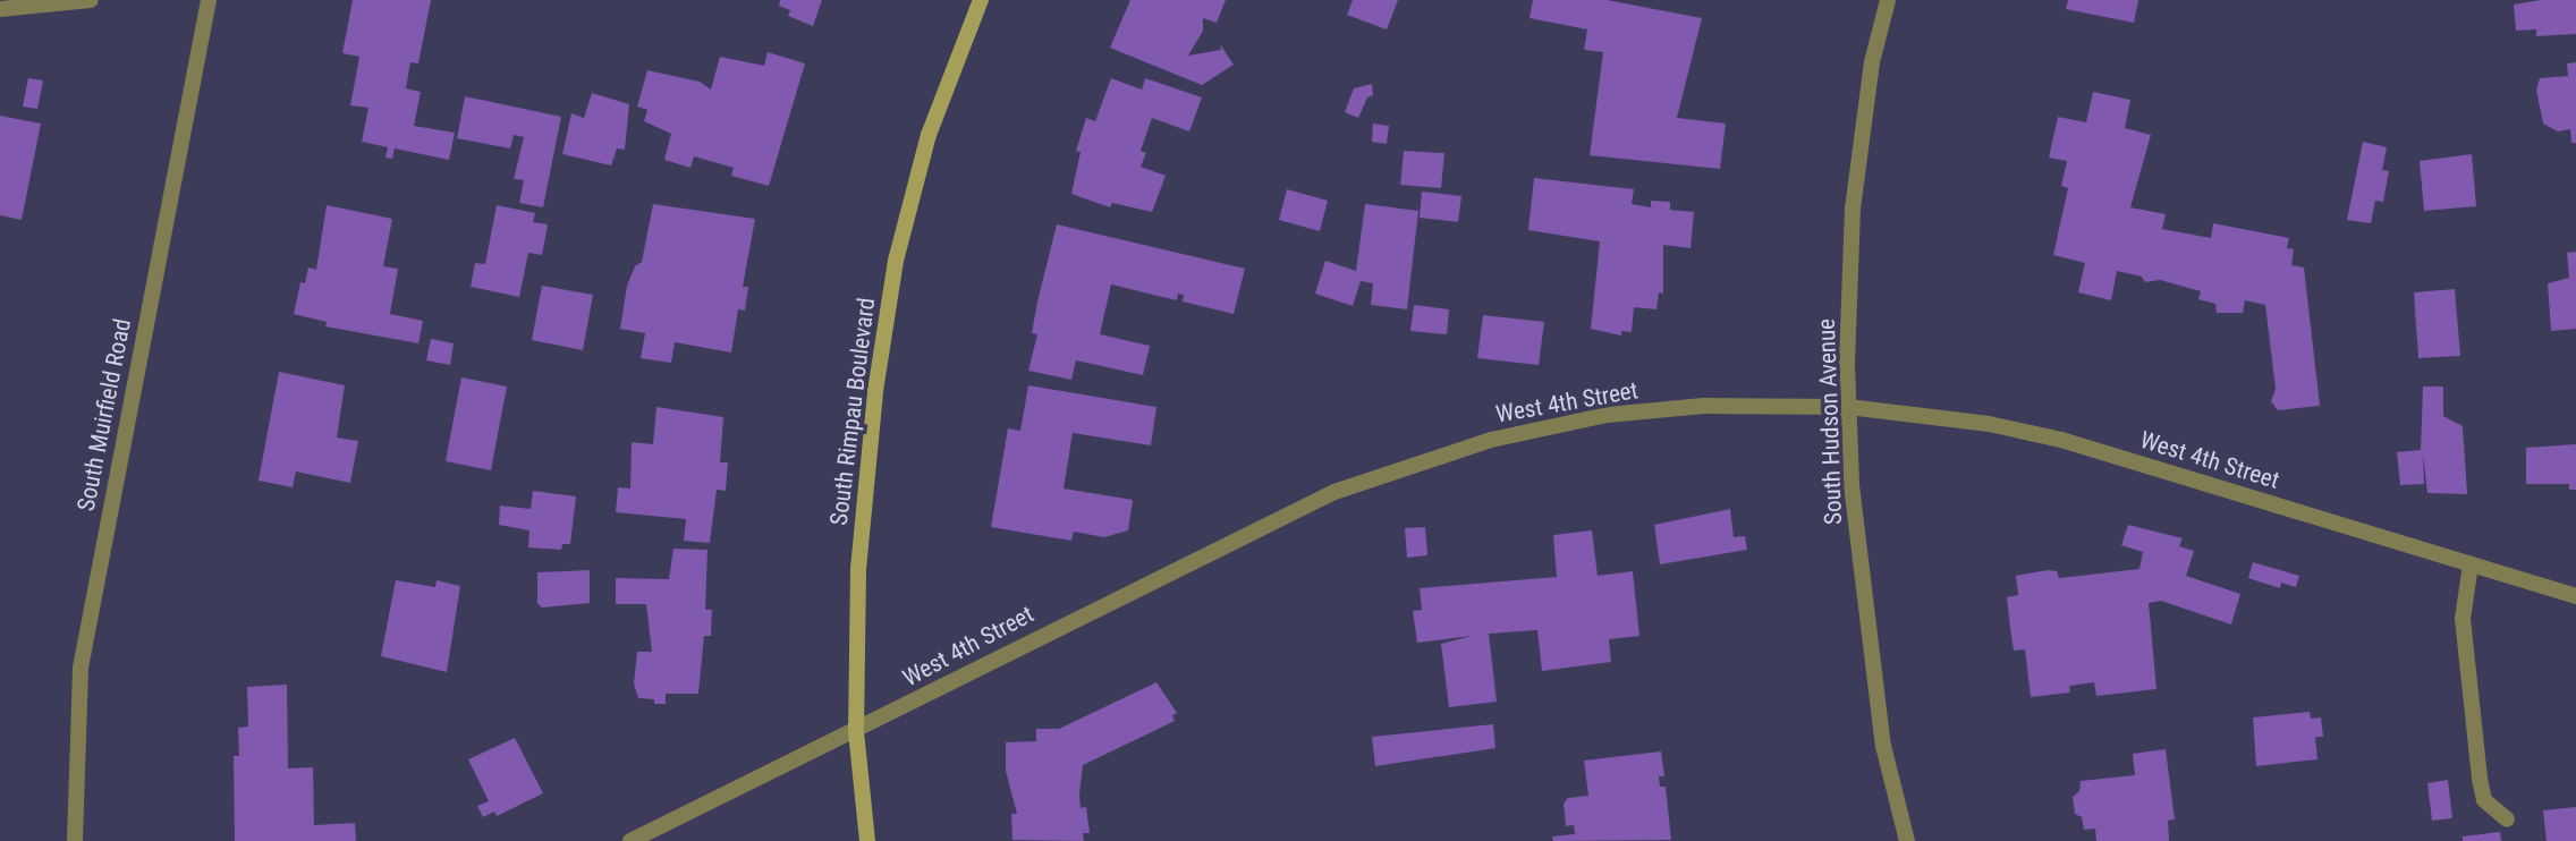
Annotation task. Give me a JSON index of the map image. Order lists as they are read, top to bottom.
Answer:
{
  "streets": {
    "street": [
      "West 4th Street",
      "South Rimpau Boulevard",
      "South Muirfield Road",
      "South Hudson Avenue"
    ]
  },
  "crossings": [
    ["West 4th Street", "South Rimpau Boulevard"],
    ["West 4th Street", "South Hudson Avenue"]
  ]
}
